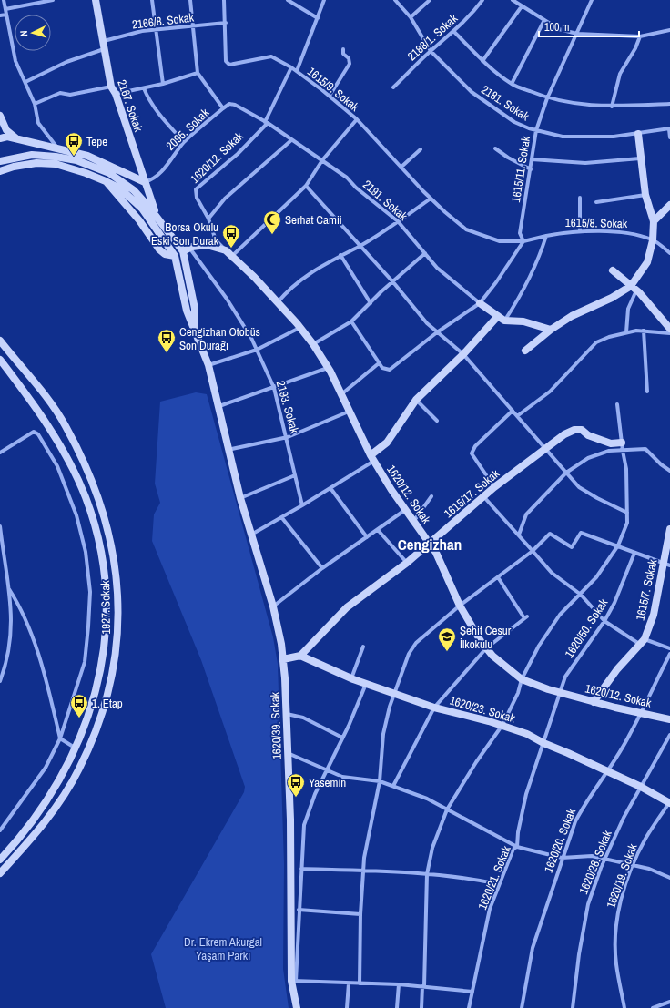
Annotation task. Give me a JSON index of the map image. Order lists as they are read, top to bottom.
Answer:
{
  "streets": {
    "main road": [
      "2167. Sokak",
      "1620/12. Sokak",
      "1615/17. Sokak",
      "1615/7. Sokak",
      "1927. Sokak",
      "1620/23. Sokak",
      "1620/39. Sokak"
    ],
    "street": [
      "2166/8. Sokak",
      "2188/1. Sokak",
      "1615/9. Sokak",
      "2181. Sokak",
      "2095. Sokak",
      "1615/11. Sokak",
      "2191. Sokak",
      "1615/8. Sokak",
      "2193. Sokak",
      "1620/50. Sokak",
      "1620/20. Sokak",
      "1620/28. Sokak",
      "1620/19. Sokak",
      "1620/21. Sokak"
    ]
  },
  "crossings": [
    ["2166/8. Sokak", "1615/9. Sokak"],
    ["2166/8. Sokak", "2167. Sokak"],
    ["2188/1. Sokak", "2181. Sokak"],
    ["1615/9. Sokak", "1620/12. Sokak"],
    ["1615/9. Sokak", "2191. Sokak"],
    ["2181. Sokak", "1615/11. Sokak"],
    ["2167. Sokak", "2095. Sokak"],
    ["2095. Sokak", "2191. Sokak"],
    ["1620/12. Sokak", "2191. Sokak"],
    ["1620/12. Sokak", "2193. Sokak"],
    ["1620/12. Sokak", "1615/17. Sokak"],
    ["1620/12. Sokak", "1615/7. Sokak"],
    ["1620/12. Sokak", "1620/50. Sokak"],
    ["1620/12. Sokak", "1620/20. Sokak"],
    ["1620/12. Sokak", "1620/21. Sokak"],
    ["1615/17. Sokak", "1620/23. Sokak"],
    ["1620/50. Sokak", "1620/21. Sokak"],
    ["1620/23. Sokak", "1620/20. Sokak"],
    ["1620/23. Sokak", "1620/28. Sokak"],
    ["1620/23. Sokak", "1620/19. Sokak"],
    ["1620/23. Sokak", "1620/21. Sokak"]
  ],
  "districts": ["Cengizhan"],
  "parks": ["Dr. Ekrem Akurgal Yaşam Parkı"],
  "places": {
    "bus stop": [
      "Tepe",
      "Borsa Okulu Eski Son Durak",
      "Cengizhan Otobüs Son Durağı",
      "1. Etap",
      "Yasemin"
    ],
    "mosque": ["Serhat Camii"],
    "school or university": ["Şehit Cesur İlkokulu"]
  },
  "scale_bar": "100 m",
  "north": "left"
}
